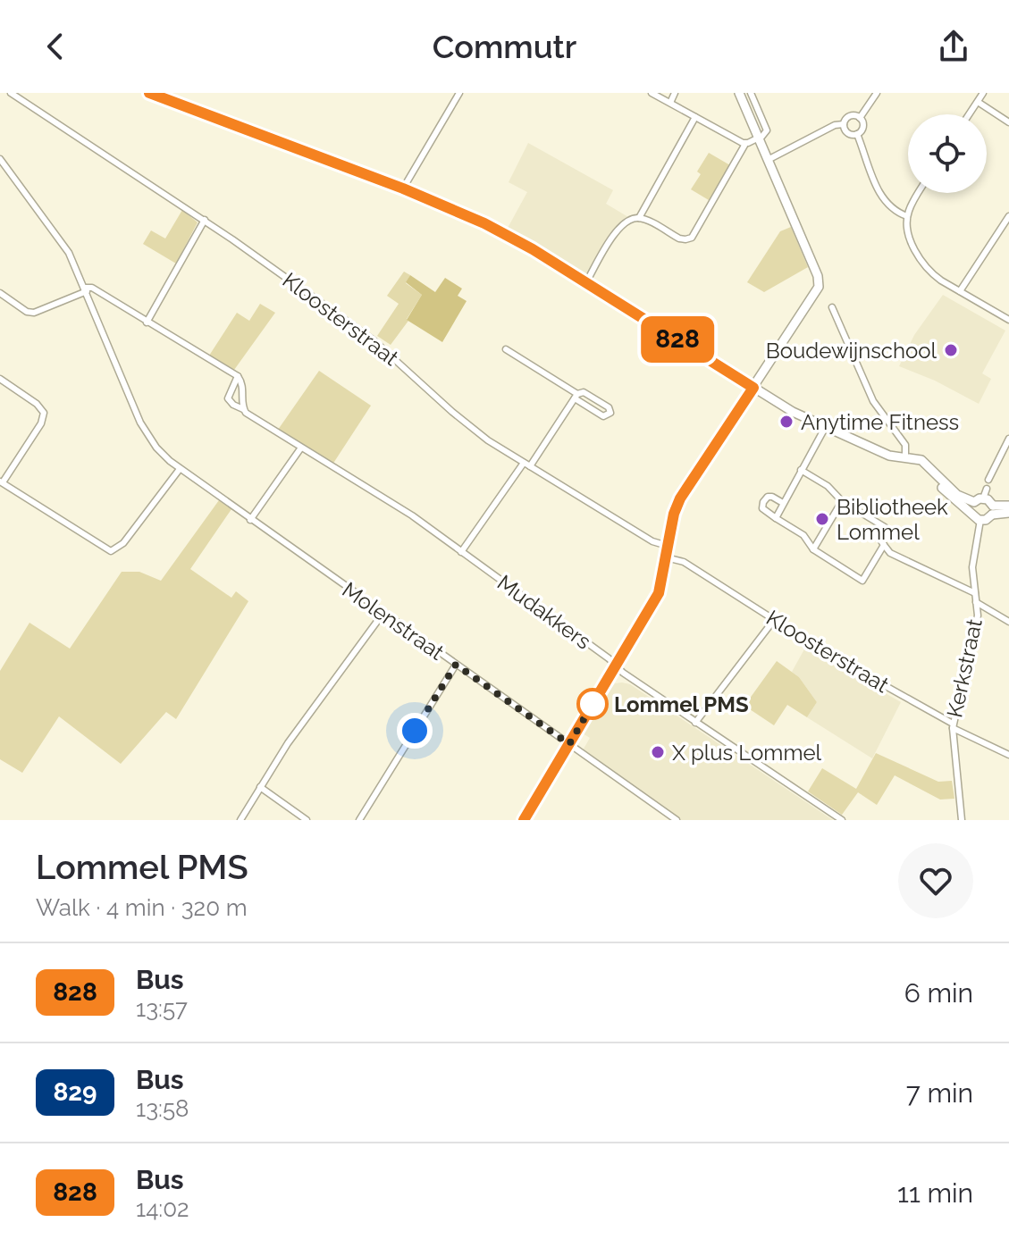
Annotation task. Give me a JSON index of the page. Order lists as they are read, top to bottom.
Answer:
{
  "streets": {
    "street": [
      "Kloosterstraat",
      "Mudakkers",
      "Molenstraat",
      "Kerkstraat"
    ]
  },
  "crossings": [
    ["Kloosterstraat", "Kerkstraat"]
  ],
  "places": [
    "Boudewijnschool",
    "Anytime Fitness",
    "Bibliotheek Lommel",
    "Lommel PMS",
    "X plus Lommel"
  ],
  "lines": ["bus line 828"],
  "page": {
    "header": "Commutr",
    "on_map": "828",
    "heading": ["Lommel PMS", "Walk · 4 min · 320 m"],
    "list": [
      {
        "mark": "828",
        "name": "Bus",
        "note": "13:57",
        "value": "6 min"
      },
      {
        "mark": "829",
        "name": "Bus",
        "note": "13:58",
        "value": "7 min"
      },
      {
        "mark": "828",
        "name": "Bus",
        "note": "14:02",
        "value": "11 min"
      }
    ]
  }
}
